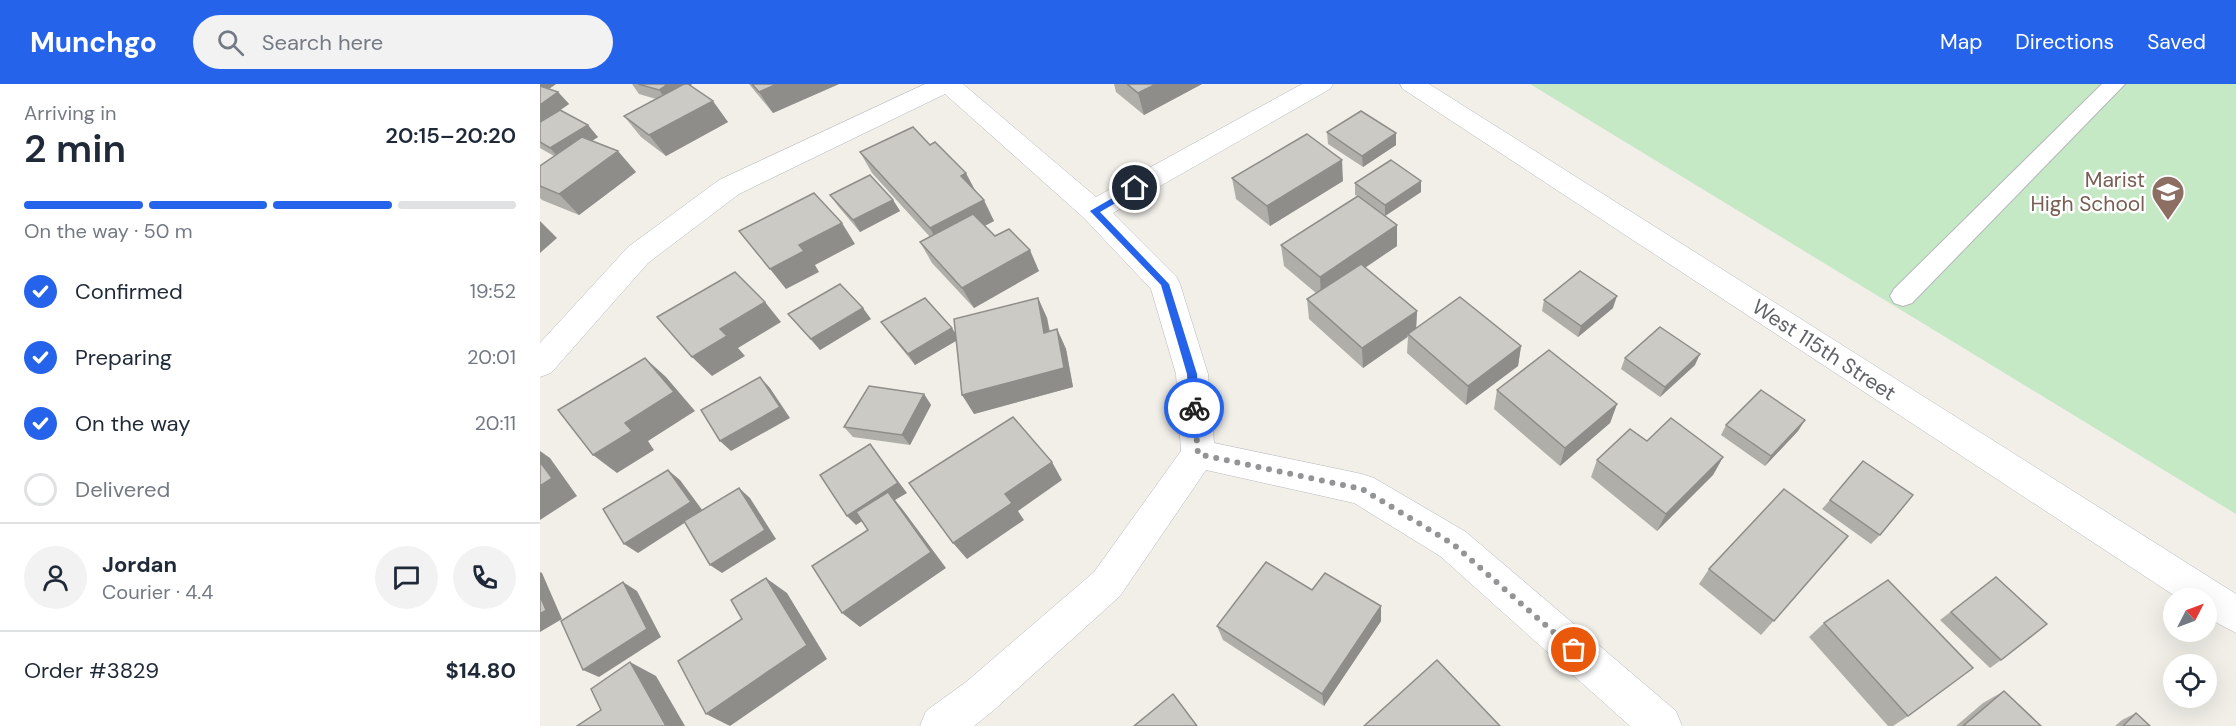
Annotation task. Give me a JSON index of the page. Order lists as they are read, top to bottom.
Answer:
{
  "streets": {
    "street": ["West 115th Street"]
  },
  "places": {
    "school or university": ["Marist High School"]
  },
  "north": "top right",
  "page": {
    "header": "Munchgo",
    "search": "Search here",
    "nav": ["Map", "Directions", "Saved"],
    "heading": ["2 min", "Arriving in", "20:15–20:20"],
    "panel": [
      "Jordan",
      "Courier · 4.4",
      "Order #3829",
      "$14.80"
    ],
    "bar": "On the way · 50 m",
    "list": [
      ["Confirmed", "19:52"],
      ["Preparing", "20:01"],
      ["On the way", "20:11"],
      "Delivered"
    ]
  }
}
